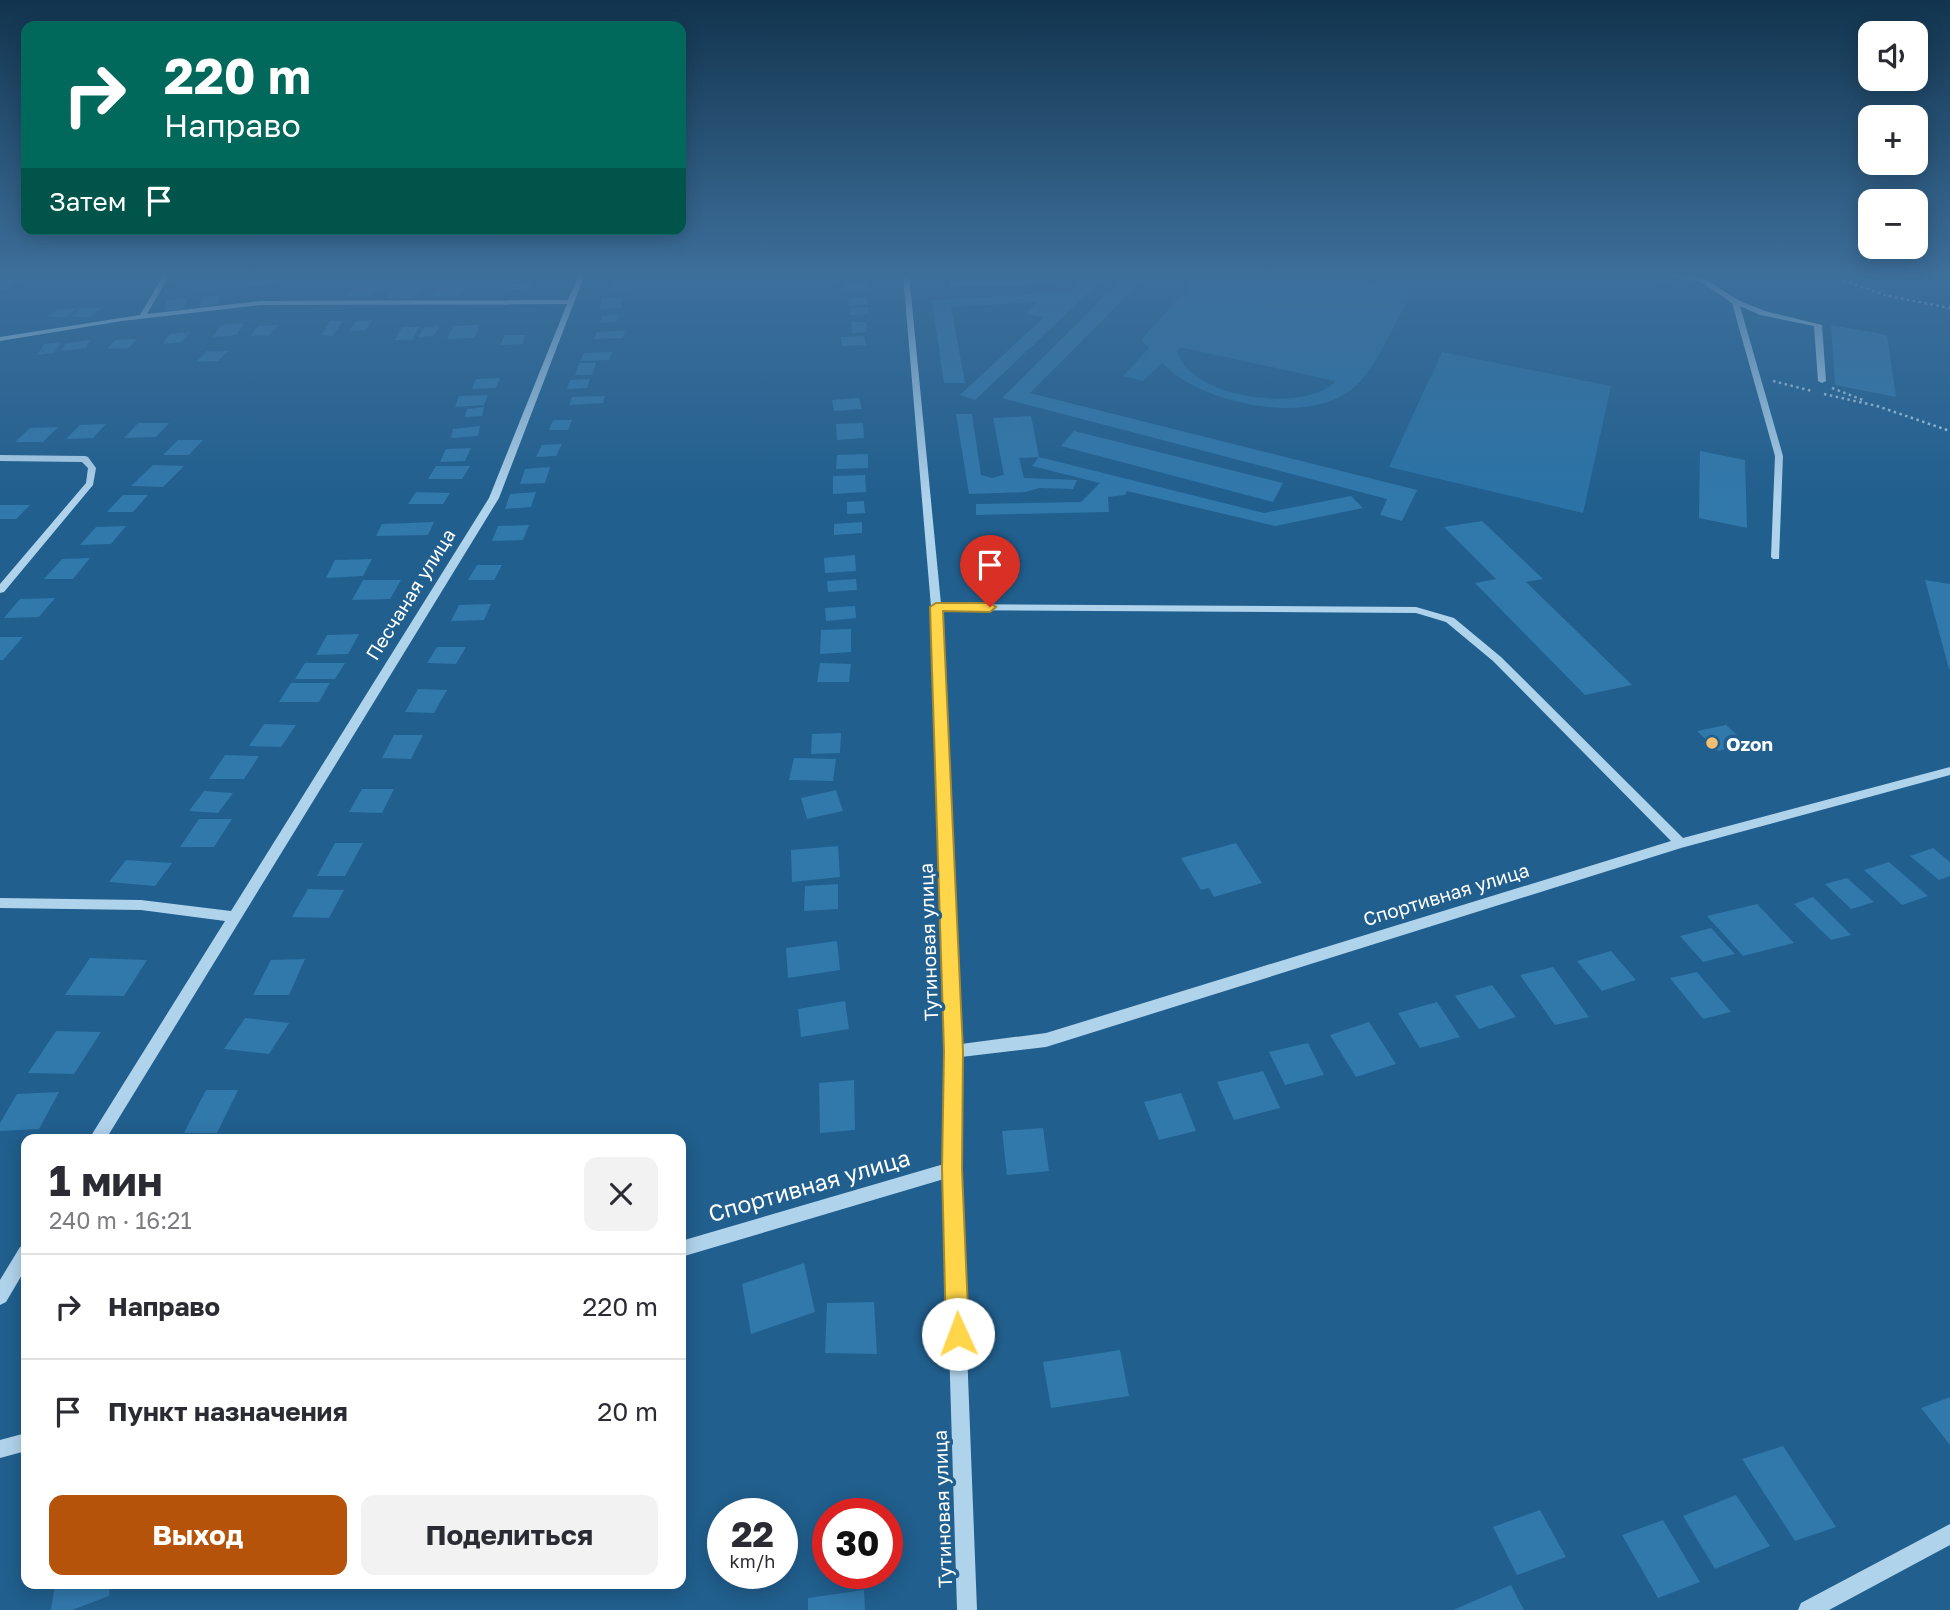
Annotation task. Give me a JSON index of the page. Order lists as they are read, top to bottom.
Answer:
{
  "streets": {
    "street": ["Песчаная улица", "Спортивная улица", "Тутиновая улица"]
  },
  "crossings": [
    ["Спортивная улица", "Тутиновая улица"]
  ],
  "places": ["Ozon"],
  "page": {
    "map_buttons": ["+", "−"],
    "turn": ["220 m", "Направо"],
    "then": "Затем",
    "heading": ["1 мин", "240 m · 16:21"],
    "list": [
      {
        "name": "Направо",
        "value": "220 m"
      },
      {
        "name": "Пункт назначения",
        "value": "20 m"
      }
    ],
    "buttons": ["Выход", "Поделиться"],
    "speed": "22 km/h",
    "limit": "30"
  }
}
